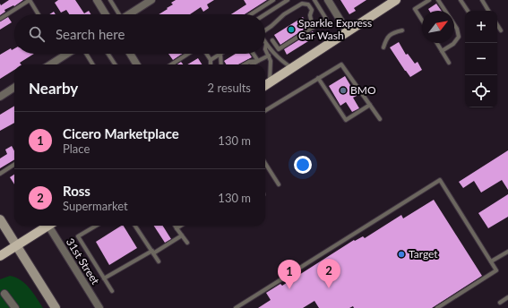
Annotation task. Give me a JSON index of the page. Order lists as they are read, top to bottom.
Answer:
{
  "streets": {
    "street": ["31st Street"]
  },
  "places": ["Sparkle Express Car Wash", "BMO", "Target"],
  "north": "top right",
  "page": {
    "map_buttons": ["+", "−"],
    "search": "Search here",
    "heading": ["Nearby", "2 results"],
    "list": [
      {
        "mark": "1",
        "name": "Cicero Marketplace",
        "note": "Place",
        "value": "130 m"
      },
      {
        "mark": "2",
        "name": "Ross",
        "note": "Supermarket",
        "value": "130 m"
      }
    ],
    "pins": ["2", "1"]
  }
}
